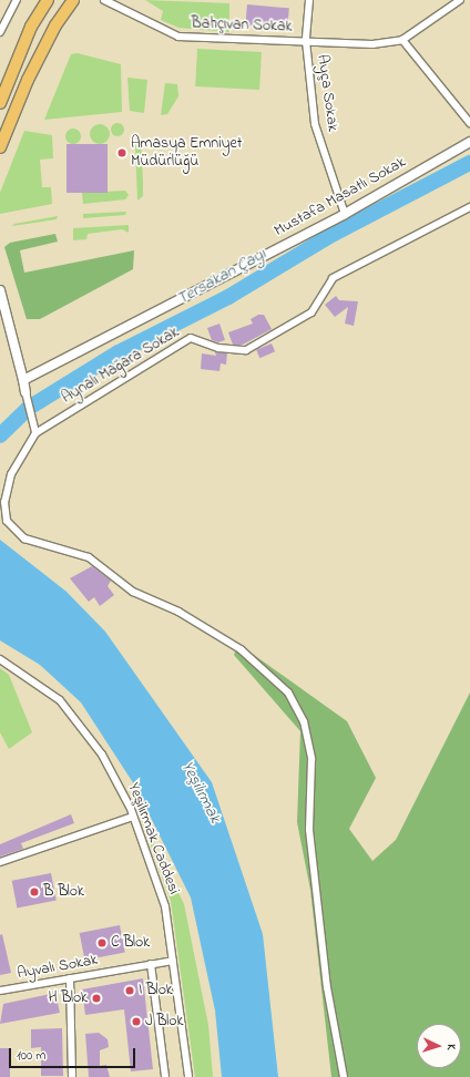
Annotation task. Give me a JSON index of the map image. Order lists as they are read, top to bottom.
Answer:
{
  "streets": {
    "street": [
      "Bahçıvan Sokak",
      "Ayça Sokak",
      "Mustafa Masatlı Sokak",
      "Aynalı Mağara Sokak",
      "Yeşilırmak Caddesi",
      "Ayvalı Sokak"
    ]
  },
  "crossings": [
    ["Bahçıvan Sokak", "Ayça Sokak"],
    ["Ayça Sokak", "Mustafa Masatlı Sokak"],
    ["Yeşilırmak Caddesi", "Ayvalı Sokak"]
  ],
  "water": ["Tersakan Çayı", "Yeşilırmak"],
  "places": [
    "Amasya Emniyet Müdürlüğü",
    "B Blok",
    "C Blok",
    "I Blok",
    "H Blok",
    "J Blok"
  ],
  "scale_bar": "100 m",
  "north": "right"
}
